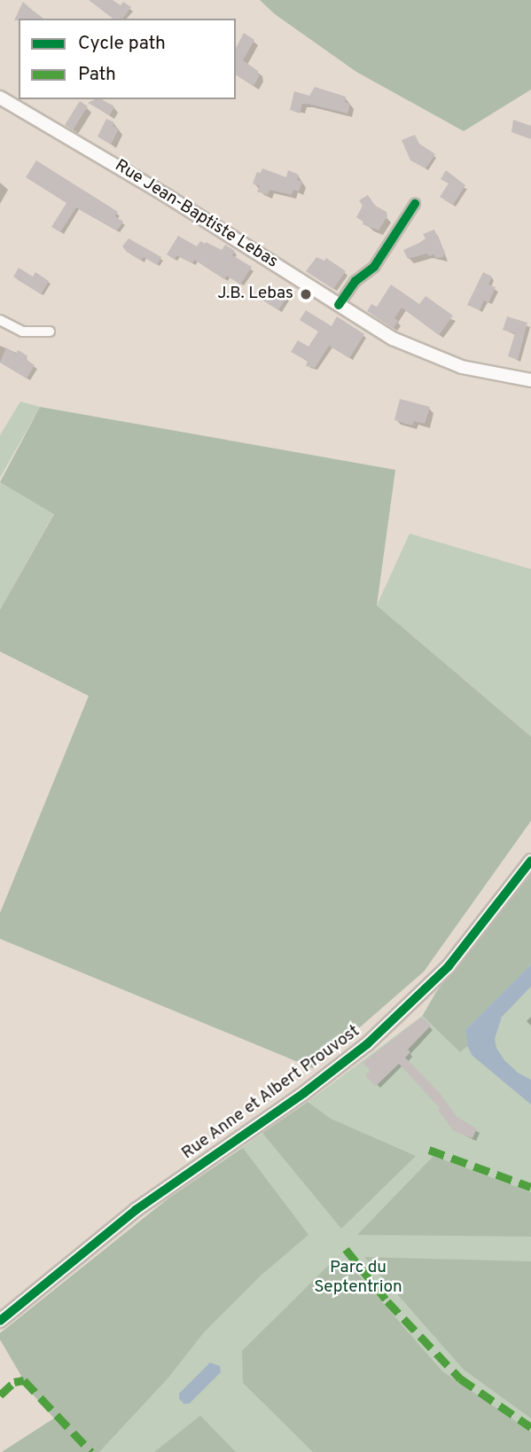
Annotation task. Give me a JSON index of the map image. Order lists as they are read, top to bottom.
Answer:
{
  "streets": {
    "street": ["Rue Jean-Baptiste Lebas", "Rue Anne et Albert Prouvost"]
  },
  "parks": ["Parc du Septentrion"],
  "places": ["J.B. Lebas"],
  "legend": ["Cycle path", "Path"]
}
